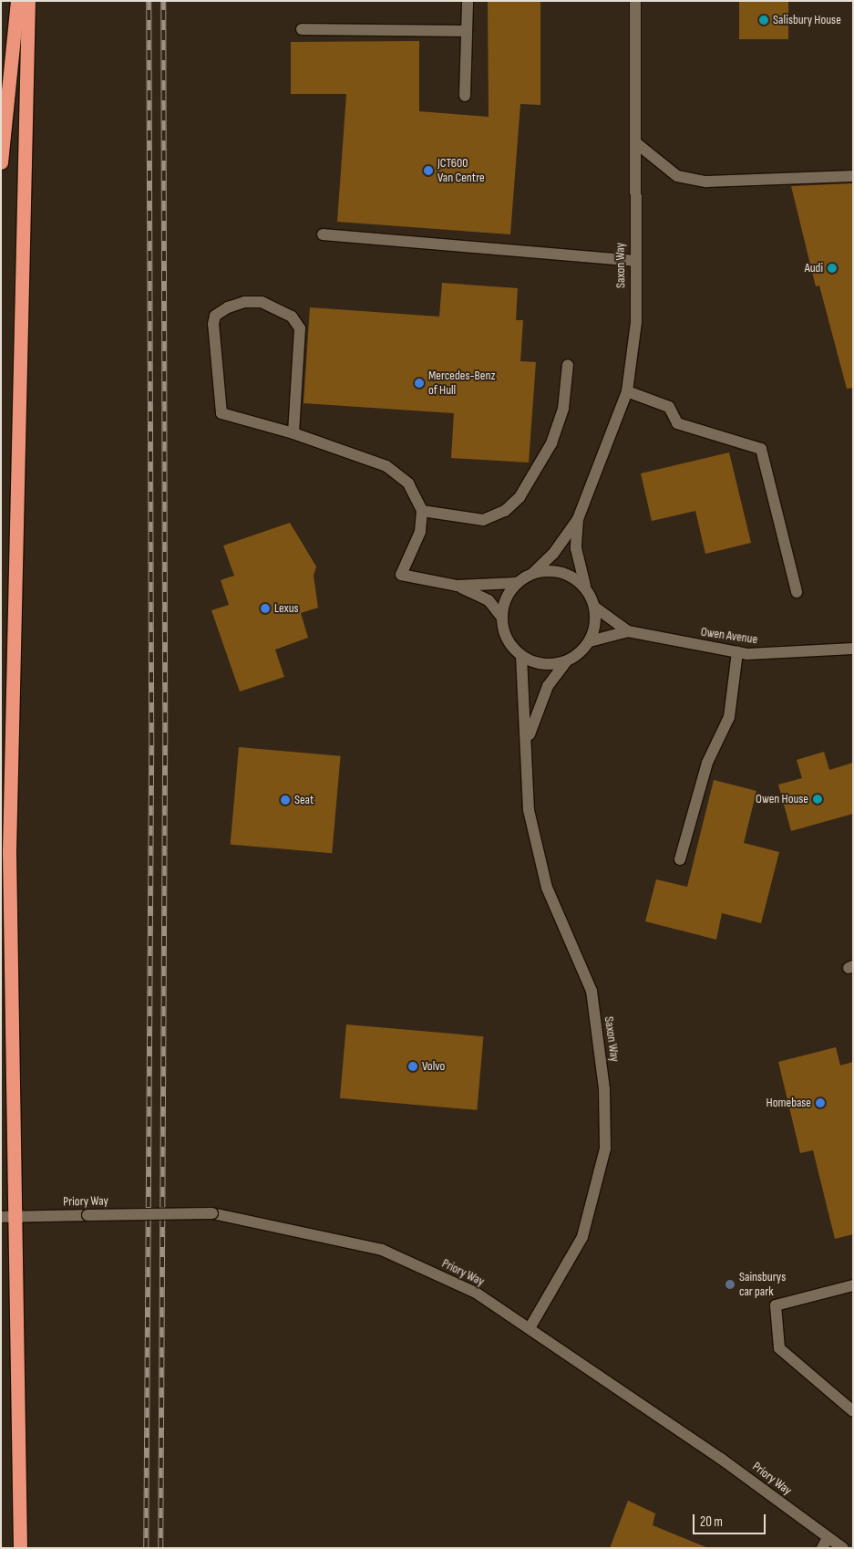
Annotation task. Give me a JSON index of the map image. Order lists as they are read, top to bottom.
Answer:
{
  "streets": {
    "street": ["Saxon Way", "Owen Avenue", "Priory Way"]
  },
  "crossings": [
    ["Saxon Way", "Owen Avenue"],
    ["Saxon Way", "Priory Way"]
  ],
  "places": [
    "Salisbury House",
    "JCT600 Van Centre",
    "Audi",
    "Mercedes-Benz of Hull",
    "Lexus",
    "Owen House",
    "Seat",
    "Volvo",
    "Homebase",
    "Sainsburys car park"
  ],
  "scale_bar": "20 m"
}
